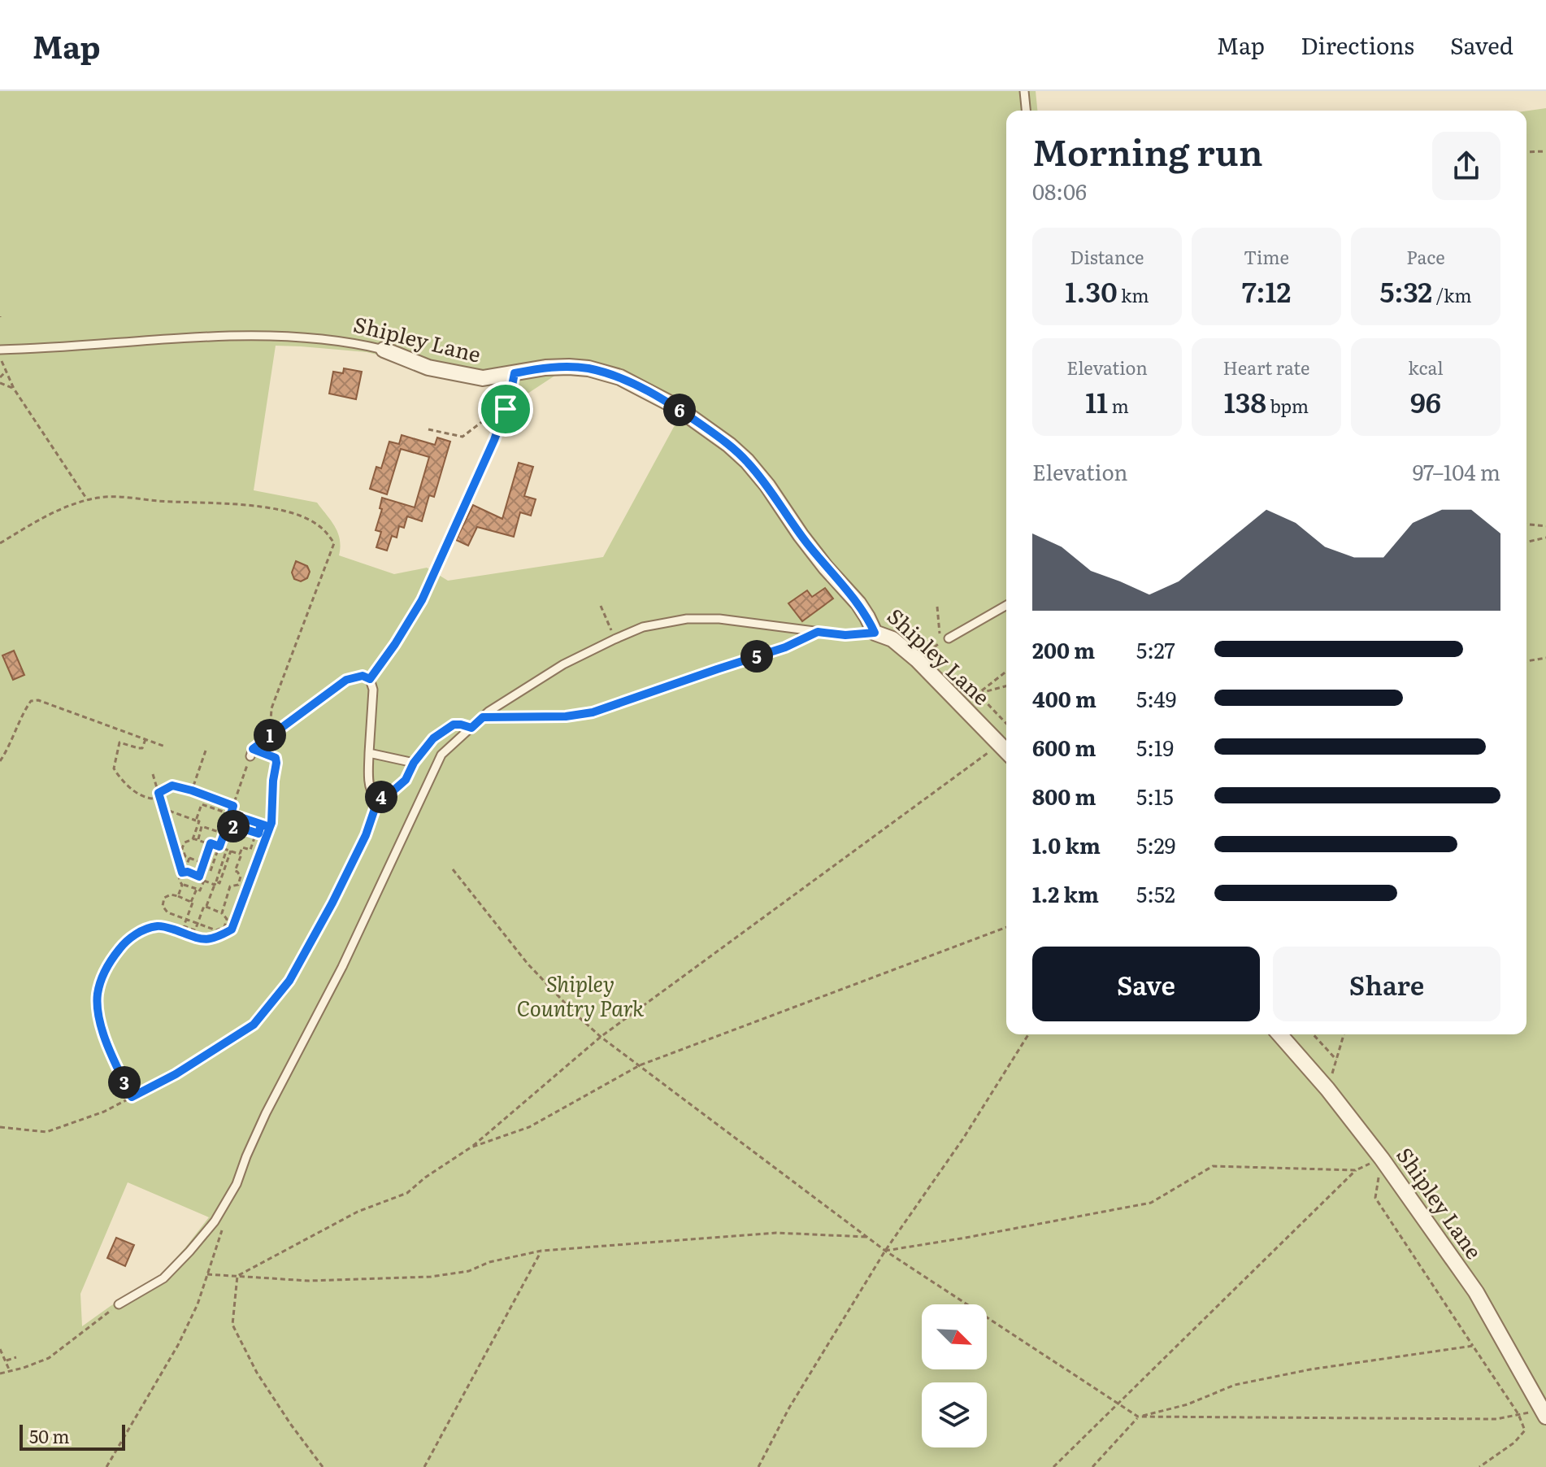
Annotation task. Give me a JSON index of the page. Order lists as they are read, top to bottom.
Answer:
{
  "streets": {
    "street": ["Shipley Lane"]
  },
  "parks": ["Shipley Country Park"],
  "scale_bar": "50 m",
  "north": "bottom right",
  "page": {
    "header": "Map",
    "nav": ["Map", "Directions", "Saved"],
    "heading": ["Morning run", "08:06"],
    "stats": [
      ["Distance", "1.30 km"],
      ["Time", "7:12"],
      ["Pace", "5:32 /km"],
      ["Elevation", "11 m"],
      ["Heart rate", "138 bpm"],
      ["kcal", "96"]
    ],
    "pins": [
      "6",
      "5",
      "1",
      "4",
      "2",
      "3"
    ],
    "chart": ["Elevation", "97–104 m"],
    "list": [
      {
        "name": "200 m",
        "note": "5:27"
      },
      {
        "name": "400 m",
        "note": "5:49"
      },
      {
        "name": "600 m",
        "note": "5:19"
      },
      {
        "name": "800 m",
        "note": "5:15"
      },
      {
        "name": "1.0 km",
        "note": "5:29"
      },
      {
        "name": "1.2 km",
        "note": "5:52"
      }
    ],
    "buttons": ["Save", "Share"],
    "scale": "50 m"
  }
}
